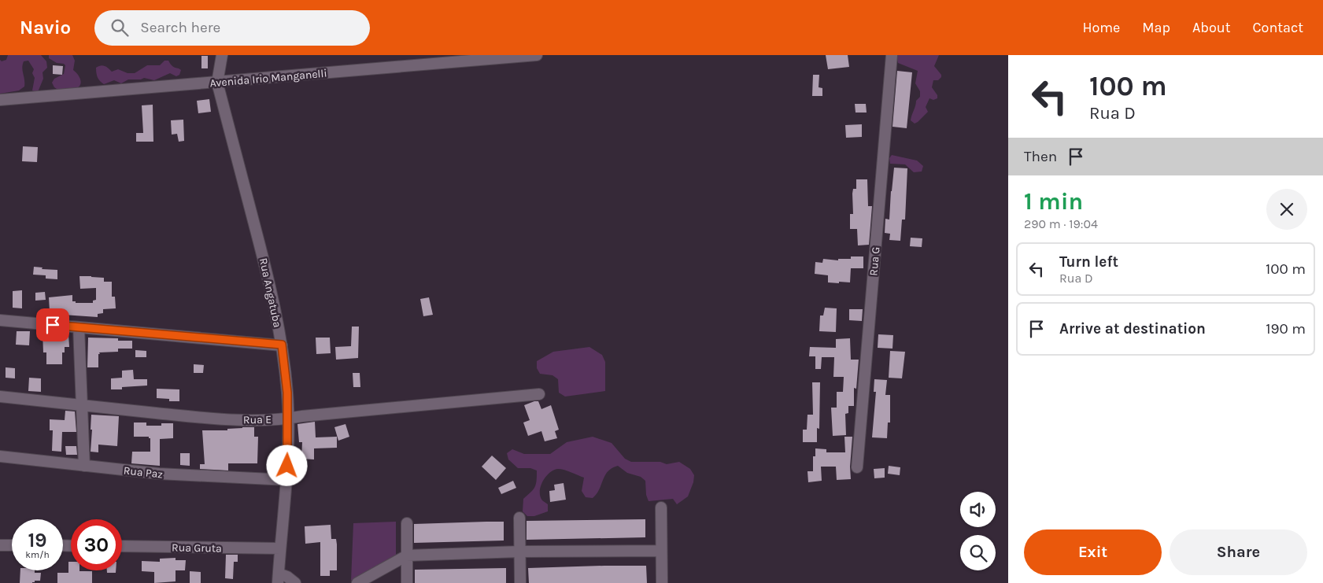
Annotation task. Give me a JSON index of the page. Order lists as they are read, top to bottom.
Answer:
{
  "streets": {
    "street": [
      "Avenida Irio Manganelli",
      "Rua G",
      "Rua Angatuba",
      "Rua E",
      "Rua Paz",
      "Rua Gruta"
    ]
  },
  "crossings": [
    ["Avenida Irio Manganelli", "Rua Angatuba"],
    ["Rua Angatuba", "Rua E"],
    ["Rua Angatuba", "Rua Paz"],
    ["Rua Angatuba", "Rua Gruta"]
  ],
  "page": {
    "header": "Navio",
    "search": "Search here",
    "nav": [
      "Home",
      "Map",
      "About",
      "Contact"
    ],
    "turn": ["100 m", "Rua D"],
    "then": "Then",
    "heading": ["1 min", "290 m · 19:04"],
    "list": [
      {
        "name": "Turn left",
        "note": "Rua D",
        "value": "100 m"
      },
      {
        "name": "Arrive at destination",
        "value": "190 m"
      }
    ],
    "speed": "19 km/h",
    "limit": "30",
    "buttons": ["Exit", "Share"]
  }
}
